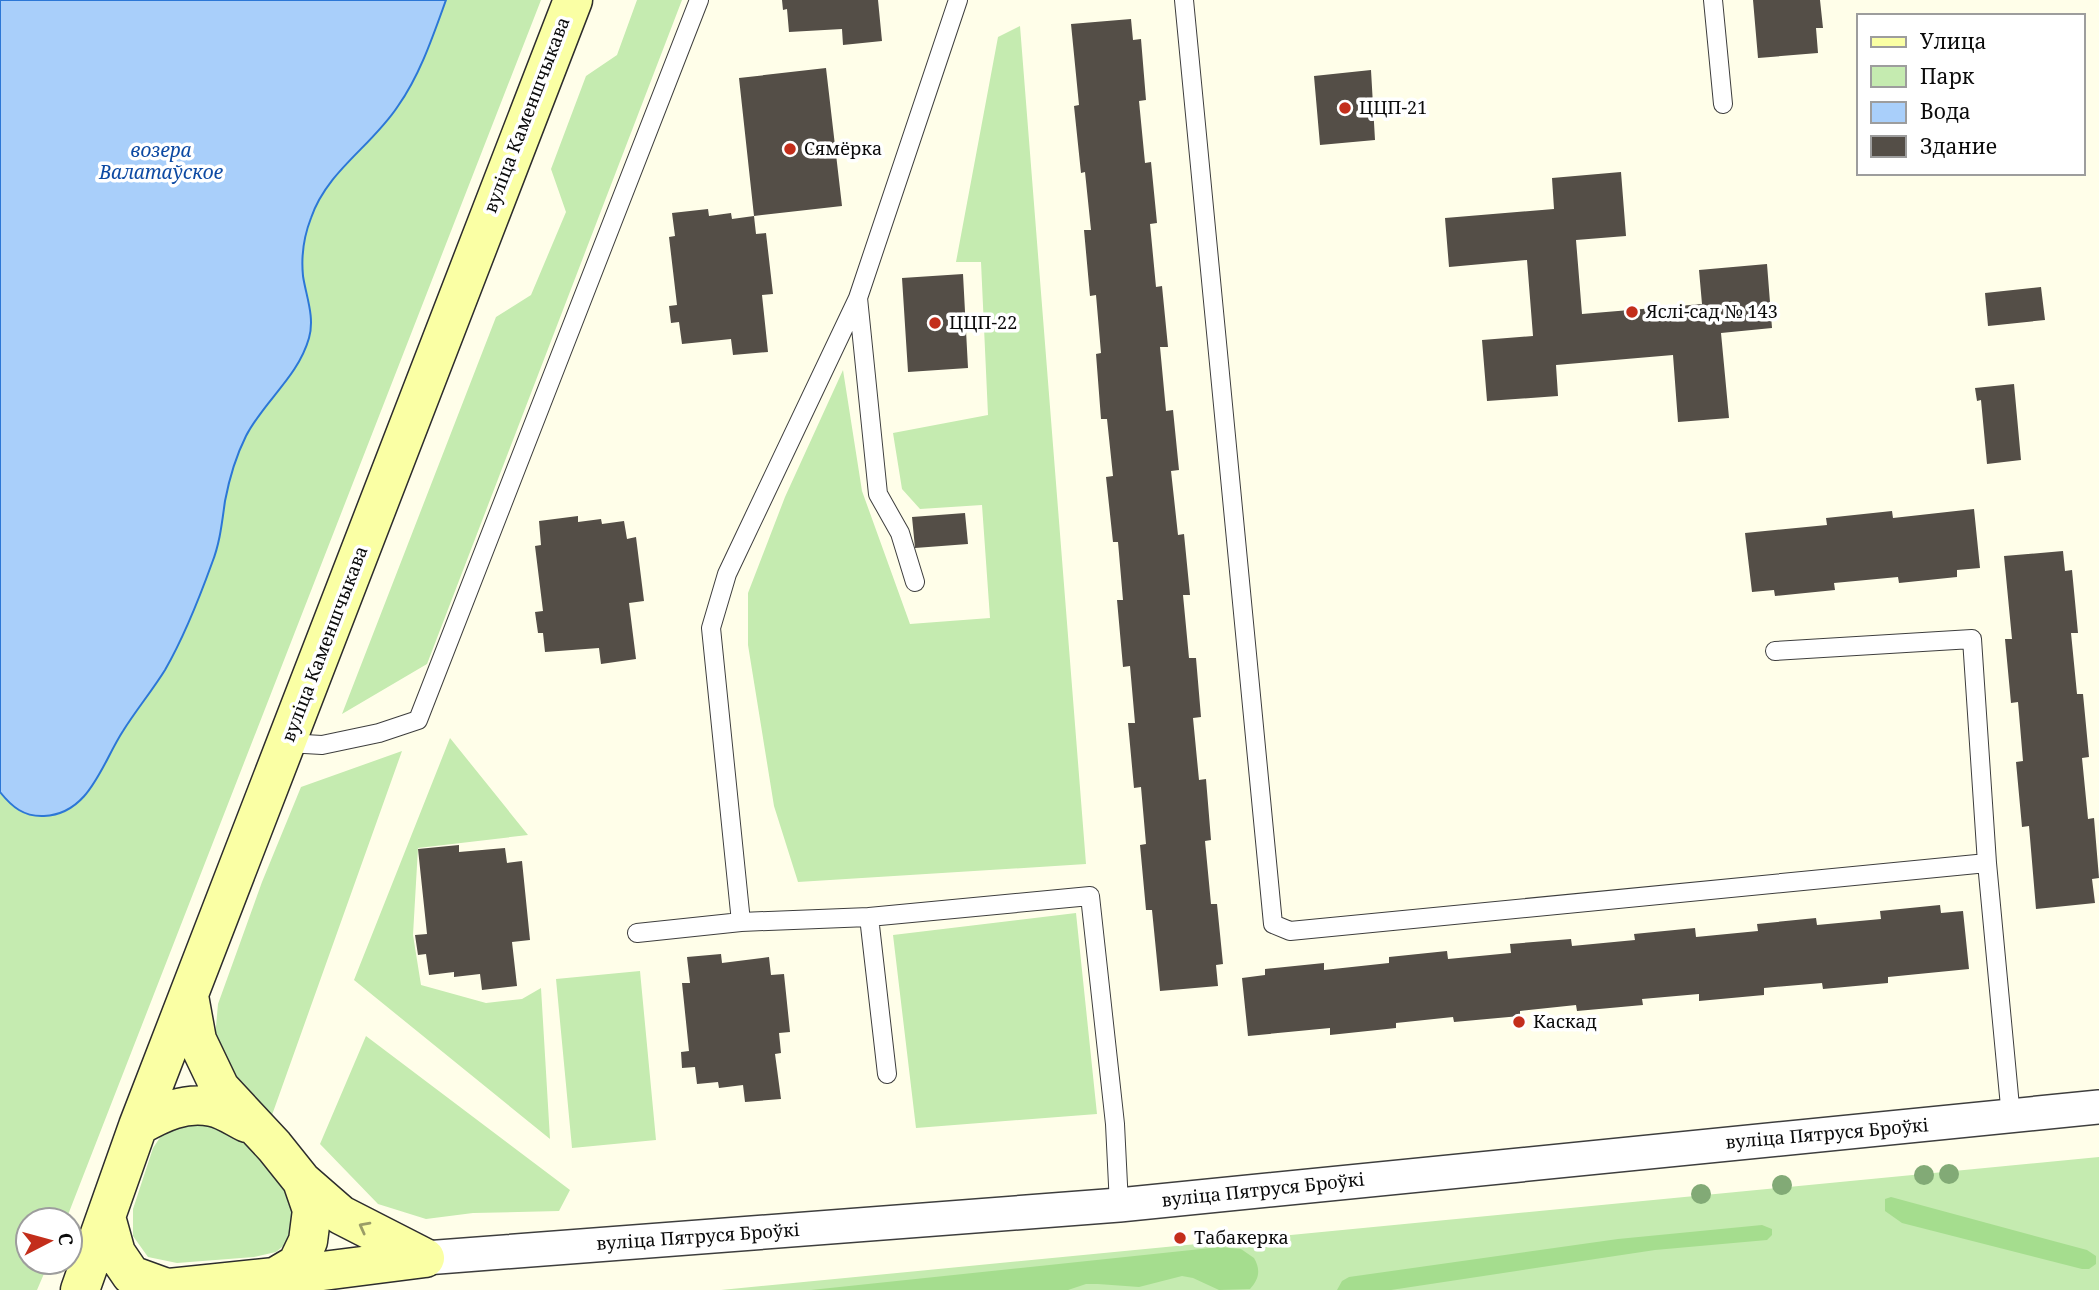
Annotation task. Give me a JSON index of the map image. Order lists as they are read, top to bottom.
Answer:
{
  "streets": {
    "street": ["вуліца Каменшчыкава", "вуліца Пятруся Броўкі"]
  },
  "water": ["возера Валатаўское"],
  "places": [
    "ЦЦП-21",
    "Сямёрка",
    "Яслі-сад № 143",
    "ЦЦП-22",
    "Каскад",
    "Табакерка"
  ],
  "legend": [
    "Улица",
    "Парк",
    "Вода",
    "Здание"
  ],
  "north": "right"
}
